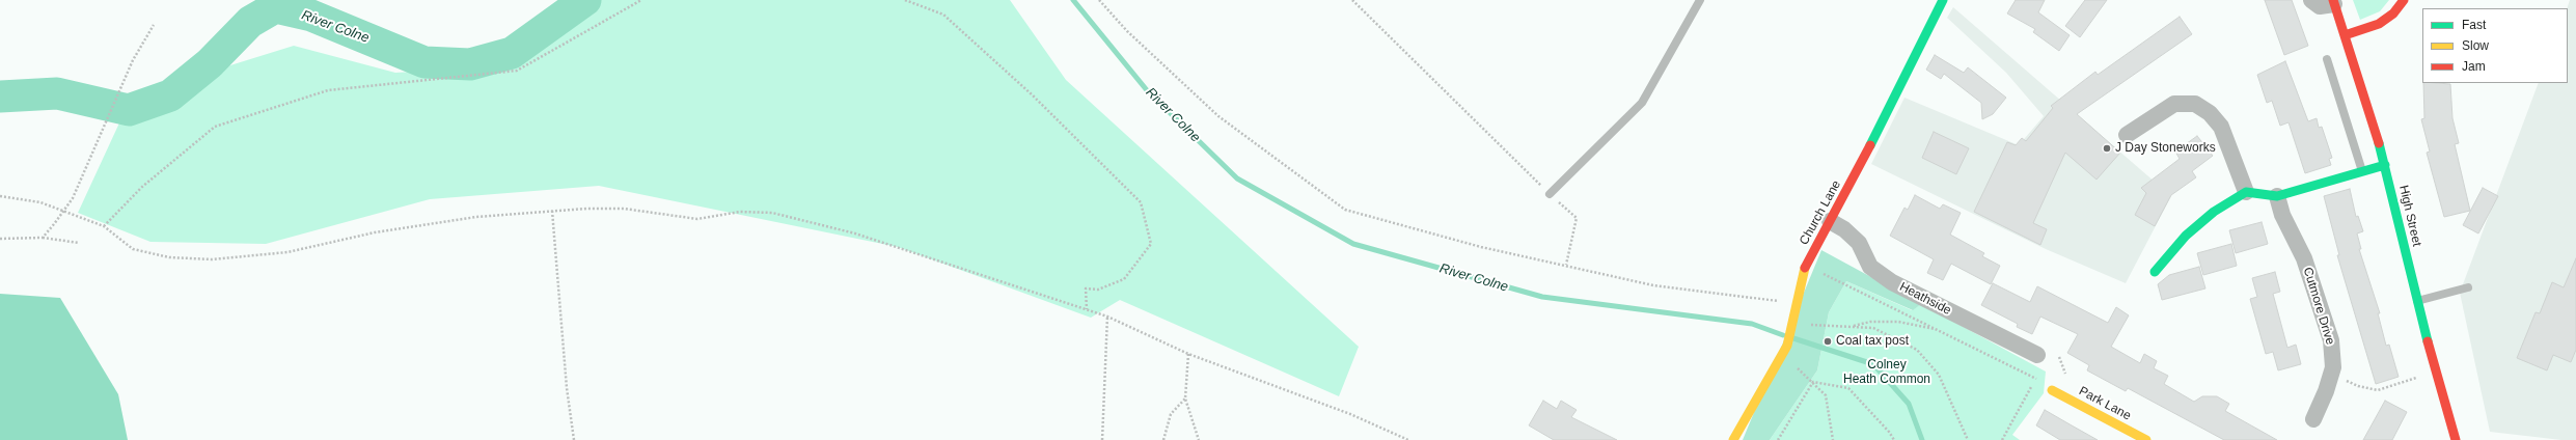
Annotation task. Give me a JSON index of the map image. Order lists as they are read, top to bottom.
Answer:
{
  "streets": {
    "street": [
      "Church Lane",
      "High Street",
      "Heathside",
      "Cutmore Drive",
      "Park Lane"
    ]
  },
  "crossings": [
    ["Church Lane", "Heathside"]
  ],
  "water": ["River Colne"],
  "parks": ["Colney Heath Common"],
  "places": ["J Day Stoneworks", "Coal tax post"],
  "legend": ["Fast", "Slow", "Jam"]
}
